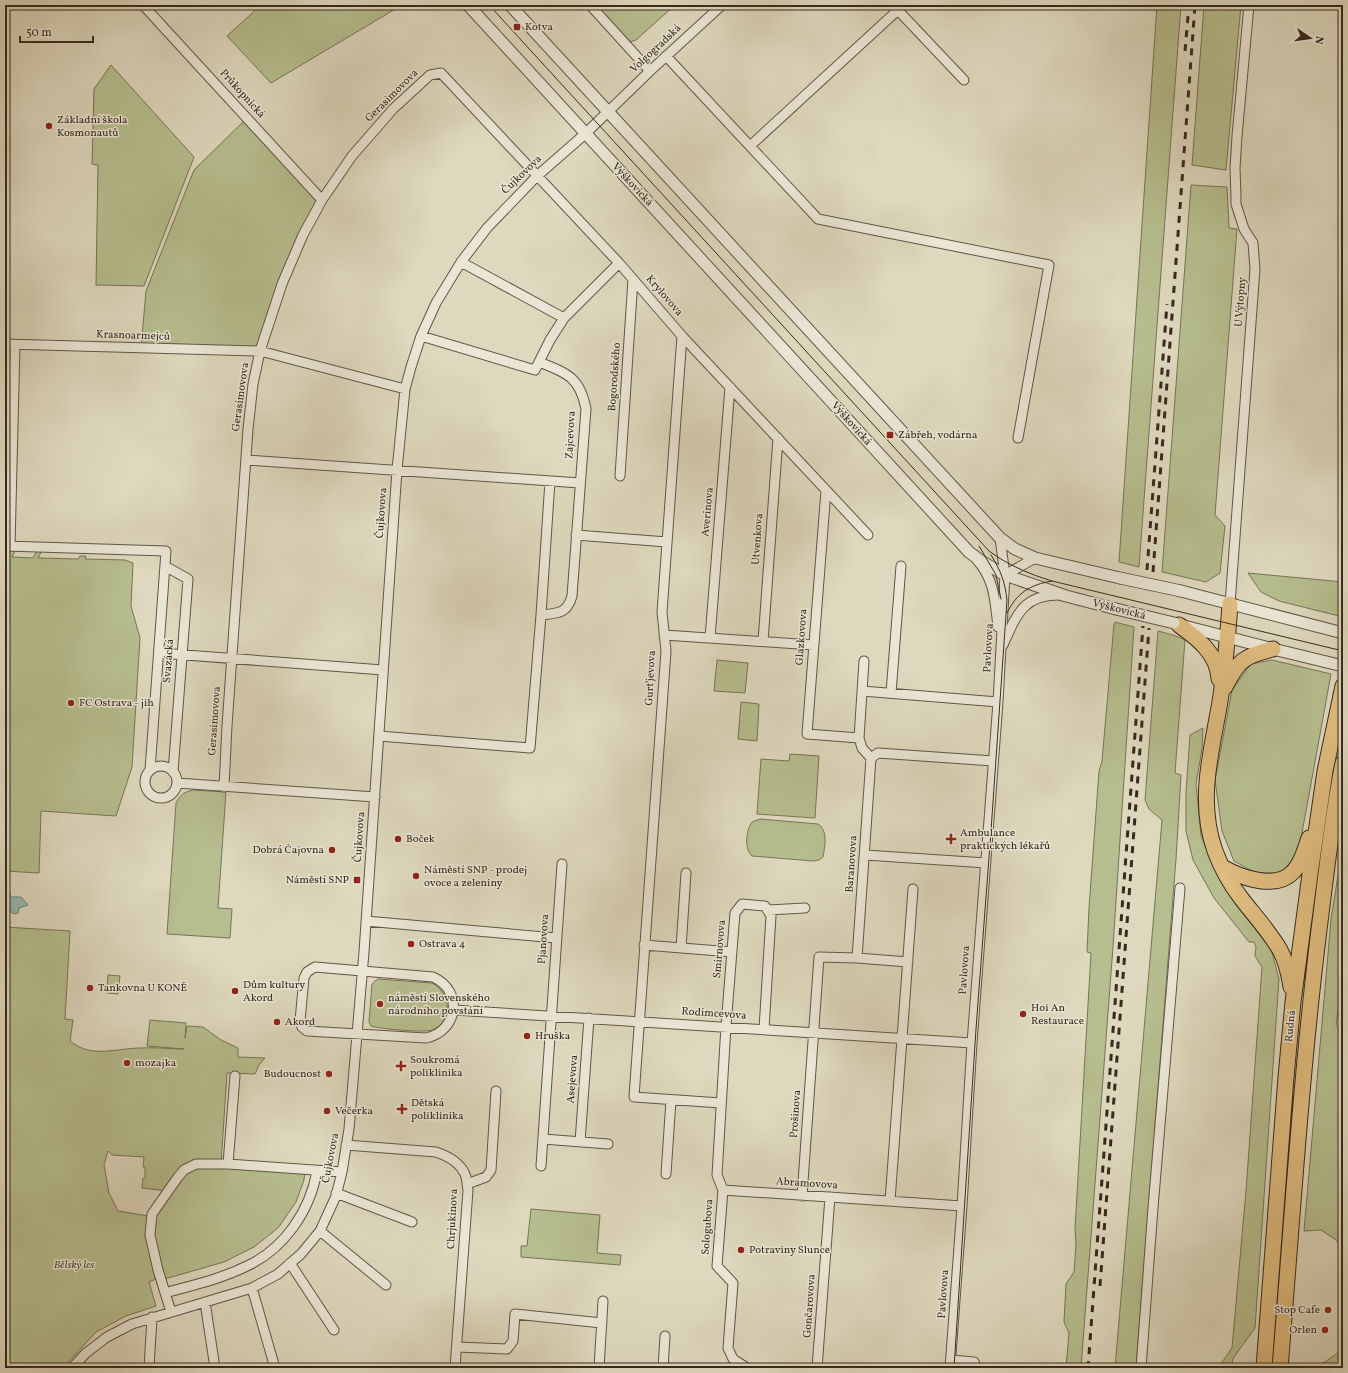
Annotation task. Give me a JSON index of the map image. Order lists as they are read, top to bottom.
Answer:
{
  "streets": {
    "highway": ["Rudná"],
    "street": [
      "Volgogradská",
      "Průkopnická",
      "Gerasimovova",
      "Čujkovova",
      "Výškovická",
      "Krylovova",
      "U Výtopny",
      "Krasnoarmejců",
      "Bogorodského",
      "Zajcevova",
      "Averinova",
      "Utvenkova",
      "Glazkovova",
      "Pavlovova",
      "Svazácká",
      "Gurťjevova",
      "Baranovova",
      "Pjanovova",
      "Smirnovova",
      "Rodimcevova",
      "Asejevova",
      "Prošinova",
      "Abramovova",
      "Chrjukinova",
      "Sologubova",
      "Gončarovova"
    ]
  },
  "crossings": [
    ["Volgogradská", "Čujkovova"],
    ["Průkopnická", "Gerasimovova"],
    ["Gerasimovova", "Čujkovova"],
    ["Gerasimovova", "Krylovova"],
    ["Gerasimovova", "Krasnoarmejců"],
    ["Čujkovova", "Výškovická"],
    ["Čujkovova", "Krylovova"],
    ["Čujkovova", "Krasnoarmejců"],
    ["Čujkovova", "Svazácká"],
    ["Čujkovova", "Chrjukinova"],
    ["Výškovická", "Pavlovova"],
    ["Krylovova", "Bogorodského"],
    ["Krylovova", "Averinova"],
    ["Krylovova", "Utvenkova"],
    ["Krylovova", "Glazkovova"],
    ["Krylovova", "Gurťjevova"],
    ["Krasnoarmejců", "Svazácká"],
    ["Pavlovova", "Rodimcevova"],
    ["Pavlovova", "Abramovova"],
    ["Gurťjevova", "Rodimcevova"],
    ["Pjanovova", "Rodimcevova"],
    ["Smirnovova", "Rodimcevova"],
    ["Smirnovova", "Sologubova"],
    ["Rodimcevova", "Asejevova"],
    ["Rodimcevova", "Prošinova"],
    ["Rodimcevova", "Sologubova"],
    ["Prošinova", "Abramovova"],
    ["Abramovova", "Sologubova"],
    ["Abramovova", "Gončarovova"]
  ],
  "parks": ["Bělský les"],
  "places": {
    "transit": ["Kotva", "Zábřeh, vodárna", "Náměstí SNP"],
    "other": [
      "Základní škola Kosmonautů",
      "FC Ostrava - jih",
      "Boček",
      "Dobrá Čajovna",
      "Náměstí SNP - prodej ovoce a zeleniny",
      "Ostrava 4",
      "Tankovna U KONĚ",
      "Dům kultury Akord",
      "náměstí Slovenského národního povstání",
      "Hoi An Restaurace",
      "Akord",
      "Hruška",
      "mozajka",
      "Budoucnost",
      "Večerka",
      "Potraviny Slunce",
      "Stop Cafe",
      "Orlen"
    ],
    "health": ["Ambulance praktických lékařů", "Soukromá poliklinika", "Dětská poliklinika"]
  },
  "scale_bar": "50 m",
  "north": "right"
}
